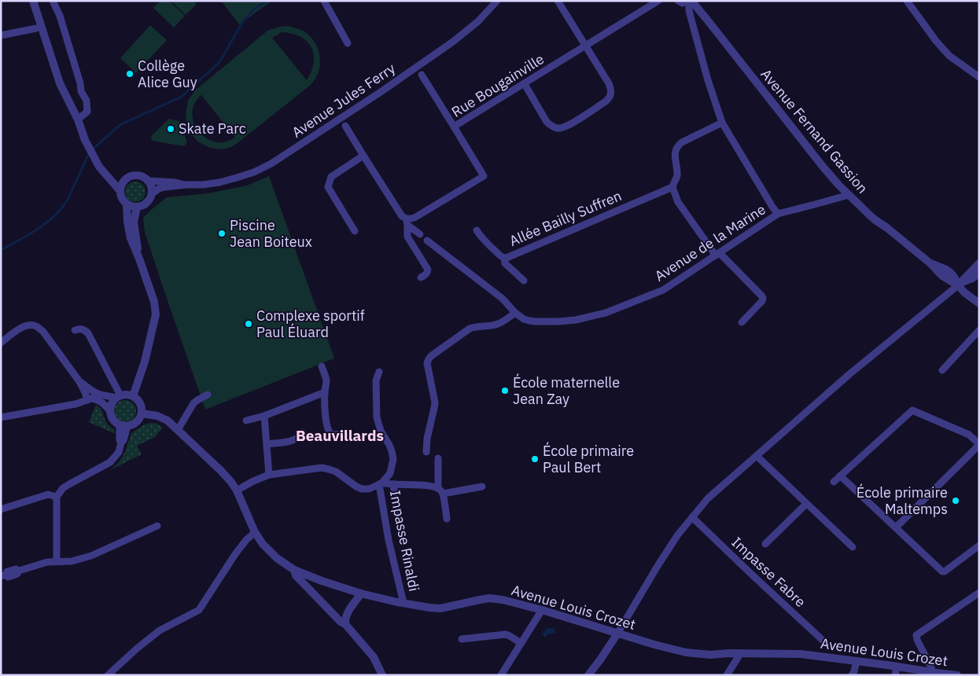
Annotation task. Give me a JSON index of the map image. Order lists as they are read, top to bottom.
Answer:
{
  "streets": {
    "street": [
      "Rue Bougainville",
      "Avenue Jules Ferry",
      "Avenue Fernand Gassion",
      "Allée Bailly Suffren",
      "Avenue de la Marine",
      "Impasse Rinaldi",
      "Impasse Fabre",
      "Avenue Louis Crozet"
    ]
  },
  "crossings": [
    ["Avenue Fernand Gassion", "Avenue de la Marine"],
    ["Impasse Rinaldi", "Avenue Louis Crozet"]
  ],
  "districts": ["Beauvillards"],
  "places": [
    "Collège Alice Guy",
    "Skate Parc",
    "Piscine Jean Boiteux",
    "Complexe sportif Paul Éluard",
    "École maternelle Jean Zay",
    "École primaire Paul Bert",
    "École primaire Maltemps"
  ]
}
